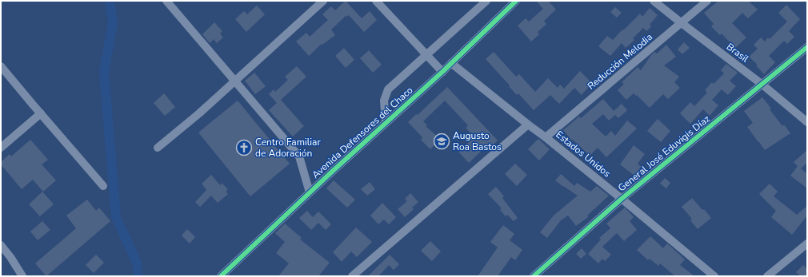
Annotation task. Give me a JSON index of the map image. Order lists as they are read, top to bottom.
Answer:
{
  "streets": {
    "street": [
      "Brasil",
      "Reducción Melodia",
      "Avenida Defensores del Chaco",
      "General José Eduvigis Díaz",
      "Estados Unidos"
    ]
  },
  "crossings": [
    ["Brasil", "Reducción Melodia"],
    ["Brasil", "General José Eduvigis Díaz"],
    ["Reducción Melodia", "Estados Unidos"],
    ["Avenida Defensores del Chaco", "Estados Unidos"],
    ["General José Eduvigis Díaz", "Estados Unidos"]
  ],
  "places": {
    "school or university": ["Augusto Roa Bastos"],
    "church": ["Centro Familiar de Adoración"]
  }
}
